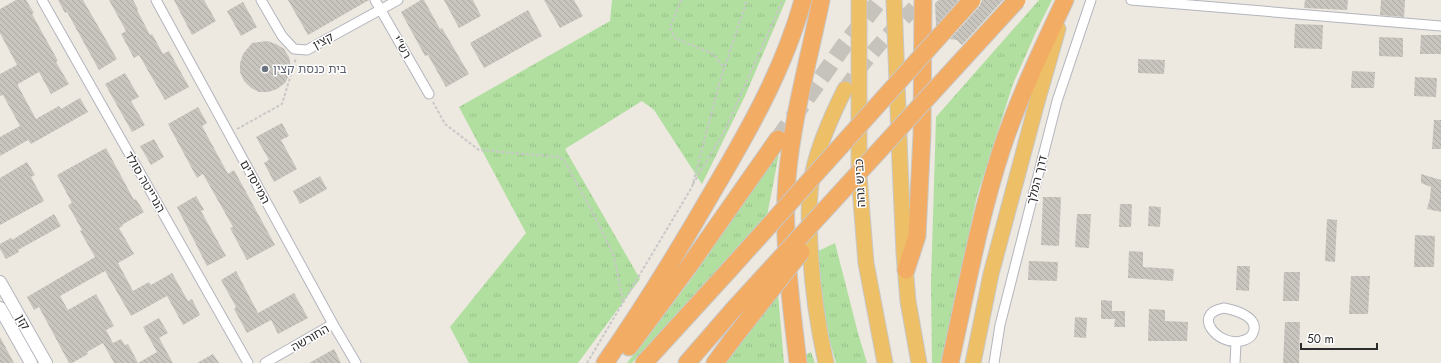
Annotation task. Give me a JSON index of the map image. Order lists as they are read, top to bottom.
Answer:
{
  "streets": {
    "highway": ["כביש גהה"],
    "street": [
      "קצין",
      "רש\"י",
      "דרך המלך",
      "הנרייטה סולד",
      "המייסדים",
      "קזן",
      "החורשה"
    ]
  },
  "crossings": [
    ["קצין", "רש\"י"],
    ["המייסדים", "החורשה"]
  ],
  "places": ["בית כנסת קצין"],
  "scale_bar": "50 m"
}
